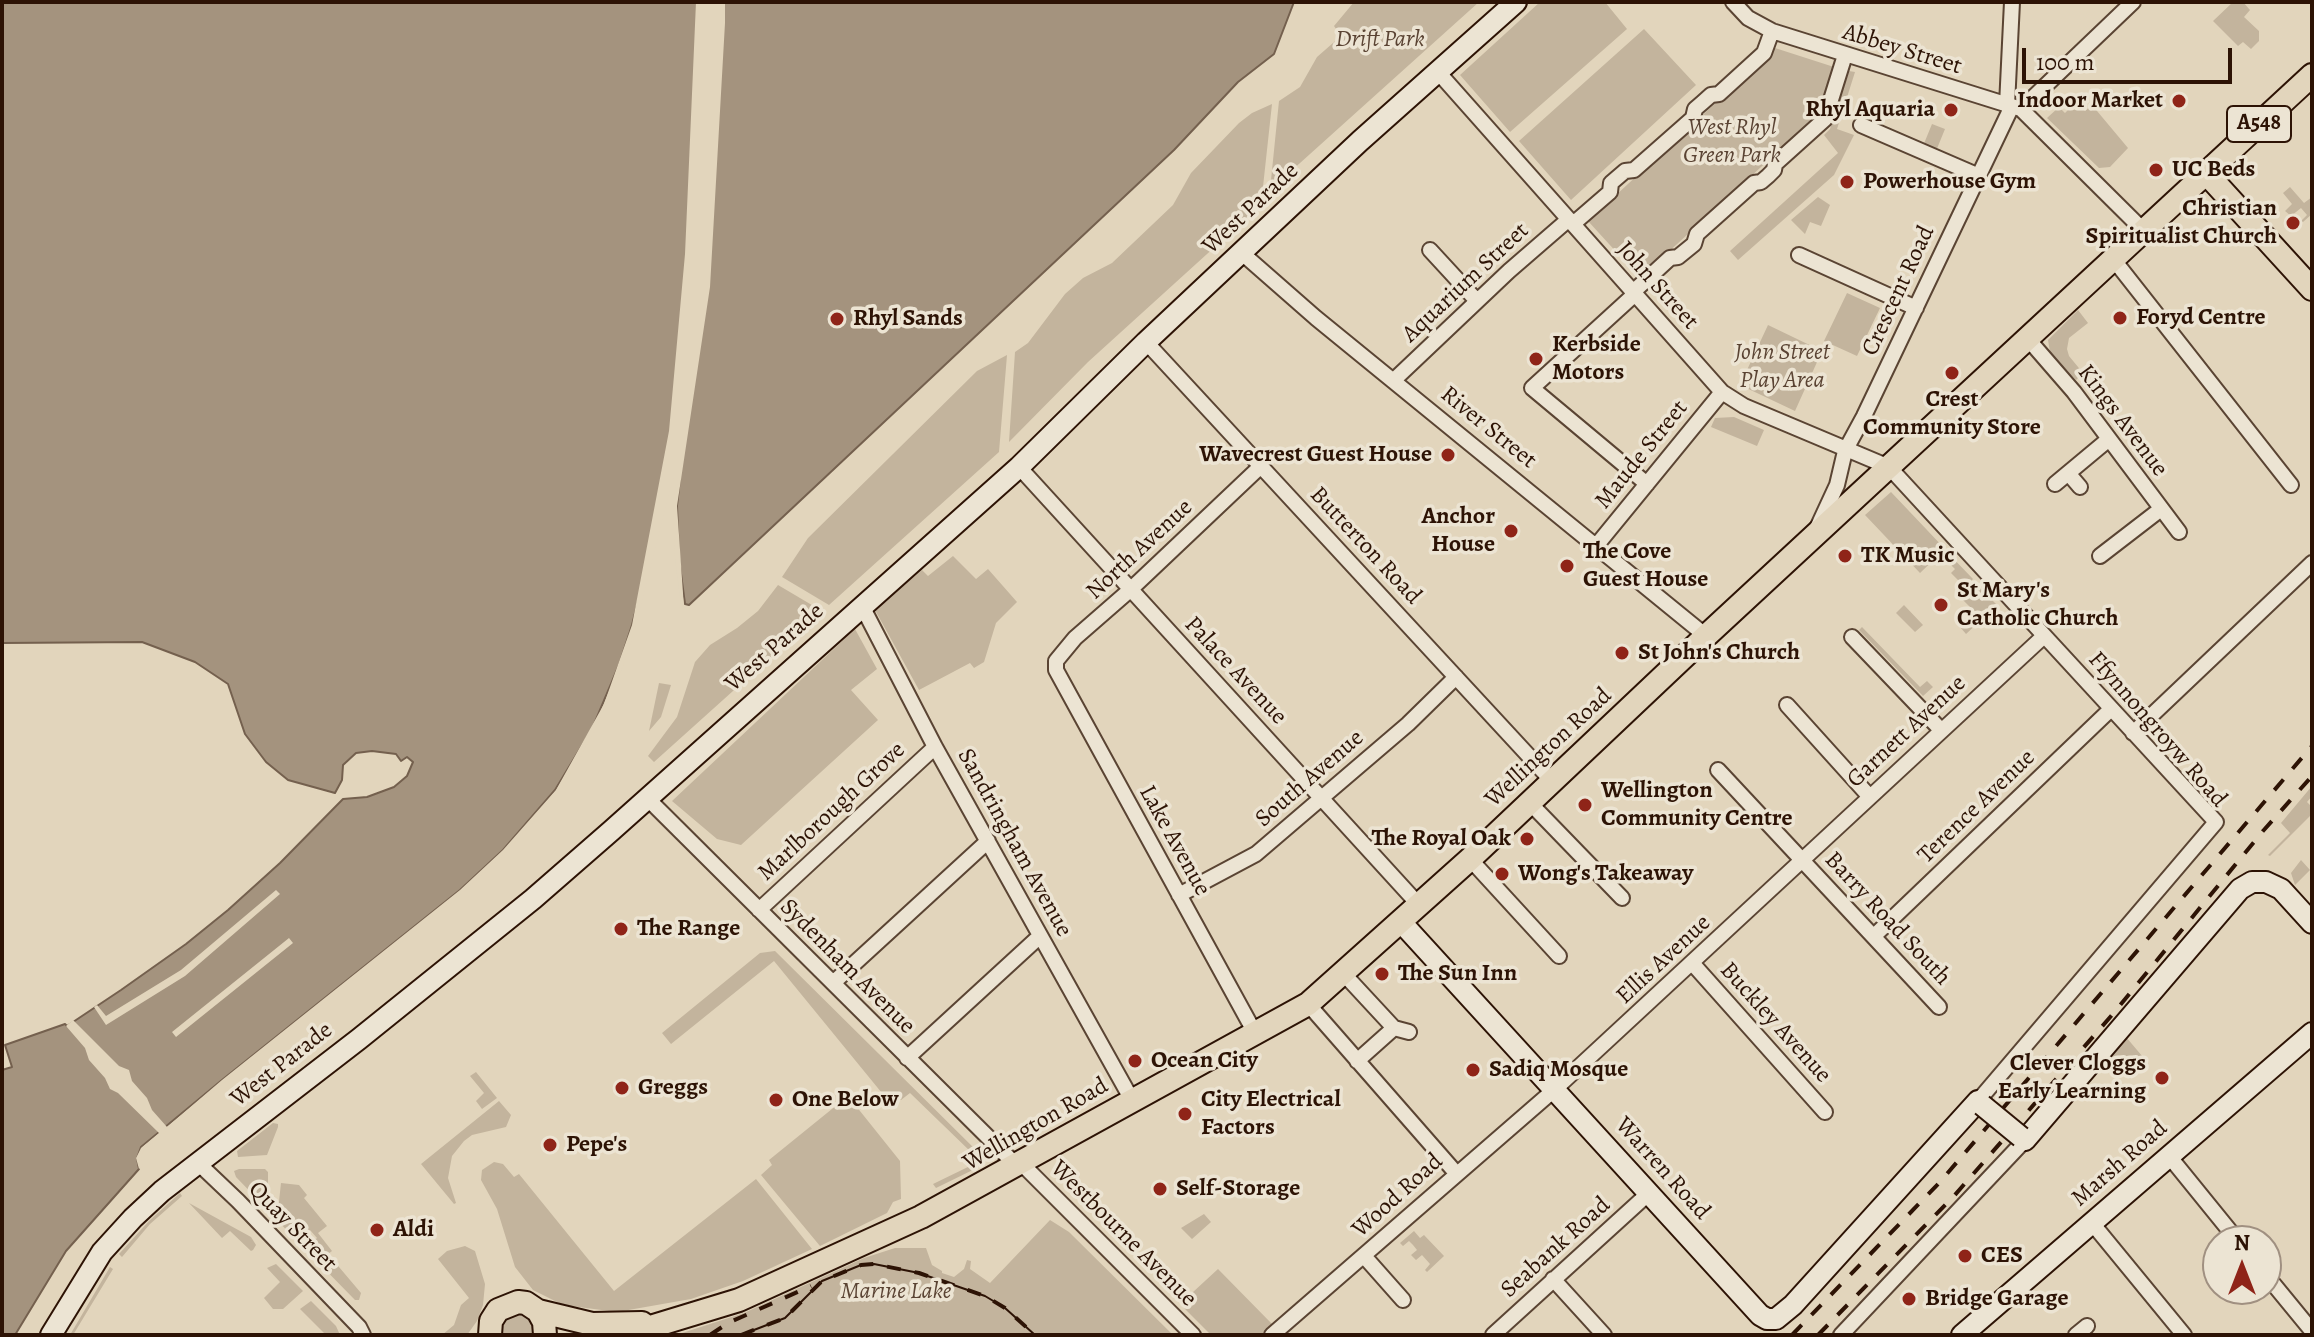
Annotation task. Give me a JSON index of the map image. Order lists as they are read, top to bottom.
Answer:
{
  "streets": {
    "main road": [
      "A548",
      "West Parade",
      "Wellington Road",
      "Marsh Road",
      "Warren Road"
    ],
    "street": [
      "Abbey Street",
      "Aquarium Street",
      "John Street",
      "Crescent Road",
      "Kings Avenue",
      "River Street",
      "Maude Street",
      "Butterton Road",
      "North Avenue",
      "Palace Avenue",
      "Ffynnongroyw Road",
      "Garnett Avenue",
      "South Avenue",
      "Terence Avenue",
      "Marlborough Grove",
      "Lake Avenue",
      "Sandringham Avenue",
      "Barry Road South",
      "Ellis Avenue",
      "Sydenham Avenue",
      "Buckley Avenue",
      "Wood Road",
      "Quay Street",
      "Westbourne Avenue",
      "Seabank Road"
    ]
  },
  "crossings": [
    ["Abbey Street", "Aquarium Street"],
    ["Abbey Street", "Crescent Road"],
    ["West Parade", "John Street"],
    ["West Parade", "River Street"],
    ["West Parade", "Butterton Road"],
    ["West Parade", "Palace Avenue"],
    ["West Parade", "Sandringham Avenue"],
    ["West Parade", "Sydenham Avenue"],
    ["West Parade", "Quay Street"],
    ["Aquarium Street", "John Street"],
    ["Aquarium Street", "River Street"],
    ["John Street", "Crescent Road"],
    ["John Street", "Maude Street"],
    ["John Street", "Ffynnongroyw Road"],
    ["John Street", "Wellington Road"],
    ["Crescent Road", "Wellington Road"],
    ["Kings Avenue", "Wellington Road"],
    ["River Street", "Maude Street"],
    ["River Street", "Wellington Road"],
    ["Butterton Road", "North Avenue"],
    ["Butterton Road", "Wellington Road"],
    ["Butterton Road", "South Avenue"],
    ["North Avenue", "Palace Avenue"],
    ["North Avenue", "Lake Avenue"],
    ["Palace Avenue", "Wellington Road"],
    ["Palace Avenue", "South Avenue"],
    ["Ffynnongroyw Road", "Garnett Avenue"],
    ["Ffynnongroyw Road", "Wellington Road"],
    ["Ffynnongroyw Road", "Terence Avenue"],
    ["Ffynnongroyw Road", "Warren Road"],
    ["Garnett Avenue", "Barry Road South"],
    ["Garnett Avenue", "Ellis Avenue"],
    ["Wellington Road", "Lake Avenue"],
    ["Wellington Road", "Sandringham Avenue"],
    ["Wellington Road", "Sydenham Avenue"],
    ["Wellington Road", "Warren Road"],
    ["Wellington Road", "Westbourne Avenue"],
    ["South Avenue", "Lake Avenue"],
    ["Terence Avenue", "Barry Road South"],
    ["Marlborough Grove", "Sandringham Avenue"],
    ["Marlborough Grove", "Sydenham Avenue"],
    ["Barry Road South", "Ellis Avenue"],
    ["Ellis Avenue", "Buckley Avenue"],
    ["Ellis Avenue", "Warren Road"],
    ["Ellis Avenue", "Wood Road"],
    ["Sydenham Avenue", "Westbourne Avenue"],
    ["Warren Road", "Wood Road"],
    ["Warren Road", "Seabank Road"]
  ],
  "parks": [
    "Drift Park",
    "West Rhyl Green Park",
    "John Street Play Area",
    "Marine Lake"
  ],
  "places": [
    "Indoor Market",
    "Rhyl Aquaria",
    "UC Beds",
    "Powerhouse Gym",
    "Christian Spiritualist Church",
    "Foryd Centre",
    "Rhyl Sands",
    "Kerbside Motors",
    "Crest Community Store",
    "Wavecrest Guest House",
    "Anchor House",
    "TK Music",
    "The Cove Guest House",
    "St Mary's Catholic Church",
    "St John's Church",
    "Wellington Community Centre",
    "The Royal Oak",
    "Wong's Takeaway",
    "The Range",
    "The Sun Inn",
    "Ocean City",
    "Sadiq Mosque",
    "Clever Cloggs Early Learning",
    "Greggs",
    "One Below",
    "City Electrical Factors",
    "Pepe's",
    "Self-Storage",
    "Aldi",
    "CES",
    "Bridge Garage"
  ],
  "scale_bar": "100 m",
  "north": "top"
}
